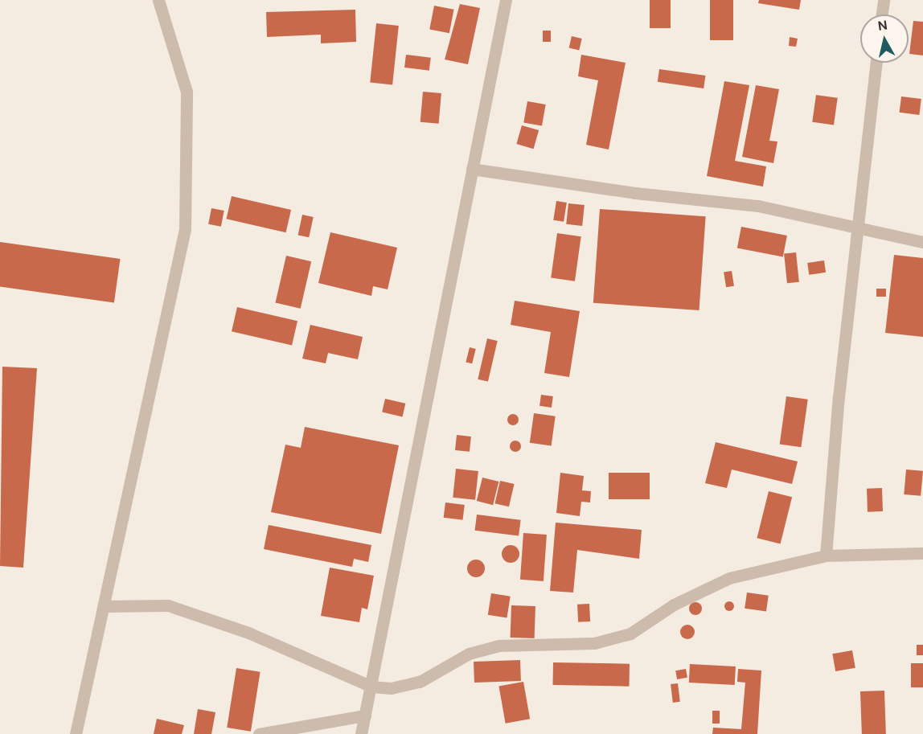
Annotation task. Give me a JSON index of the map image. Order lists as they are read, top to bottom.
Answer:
{
  "north": "top"
}
